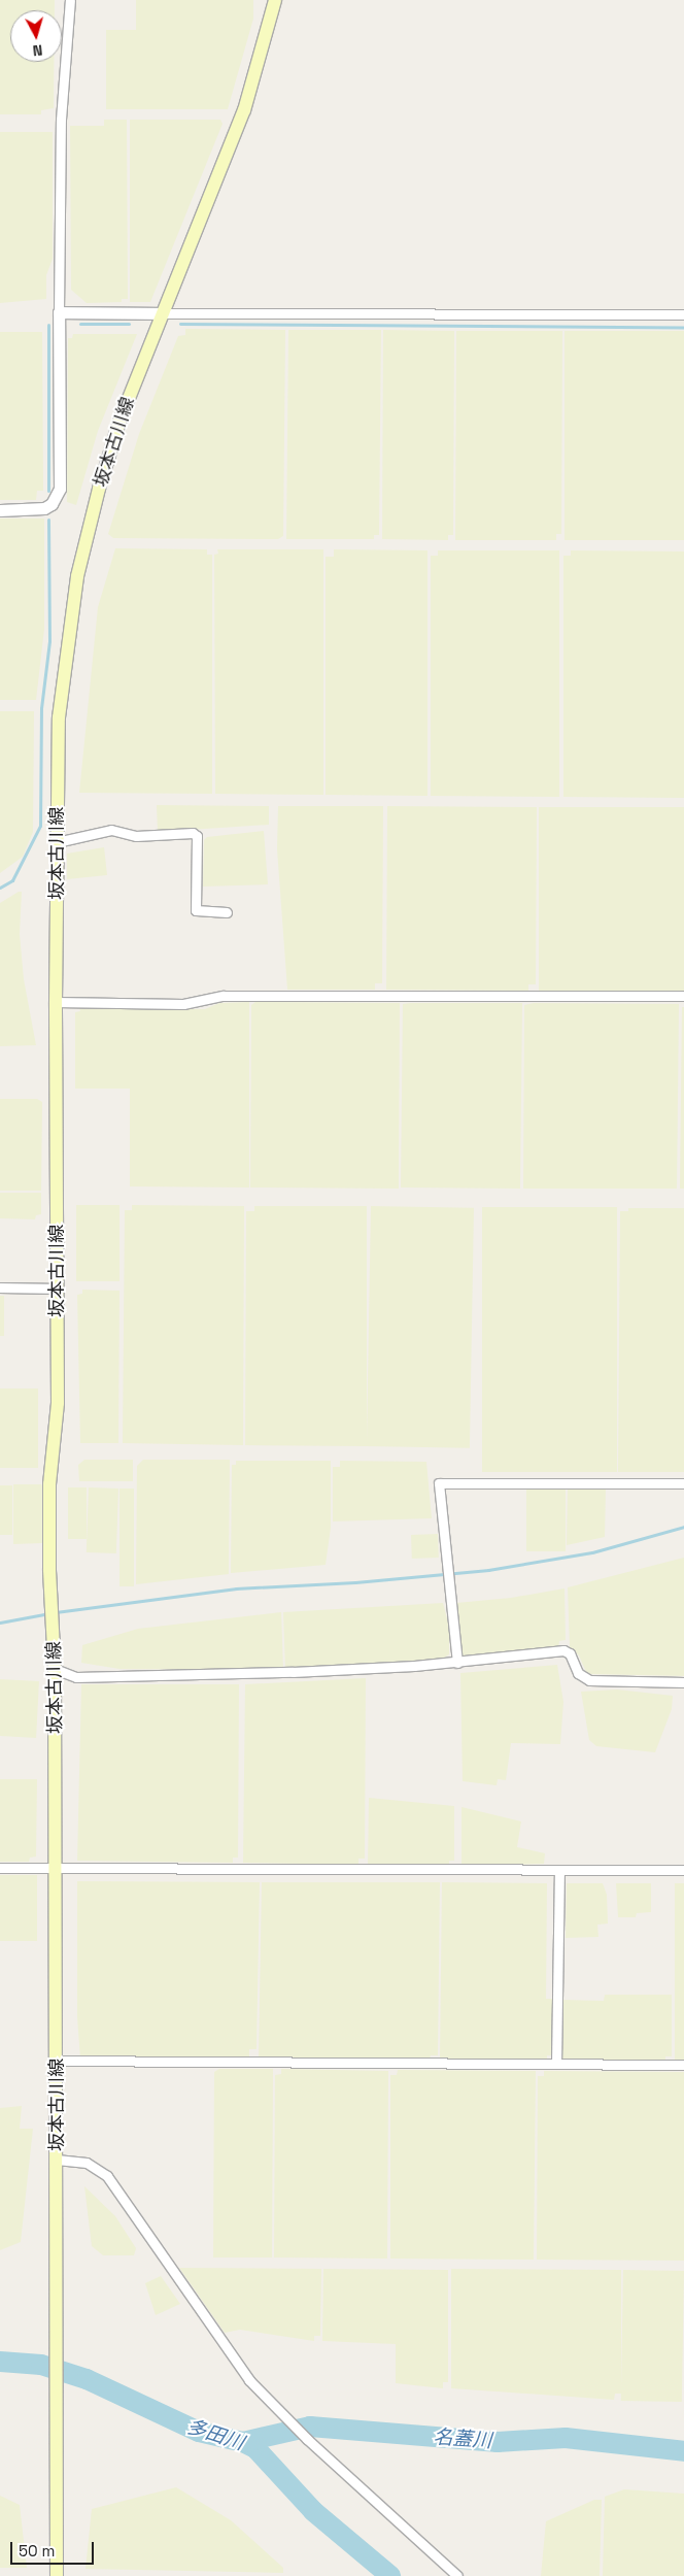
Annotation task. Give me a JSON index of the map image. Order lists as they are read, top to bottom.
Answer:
{
  "streets": {
    "main road": ["坂本古川線"]
  },
  "water": ["多田川", "名蓋川"],
  "scale_bar": "50 m",
  "north": "bottom"
}
